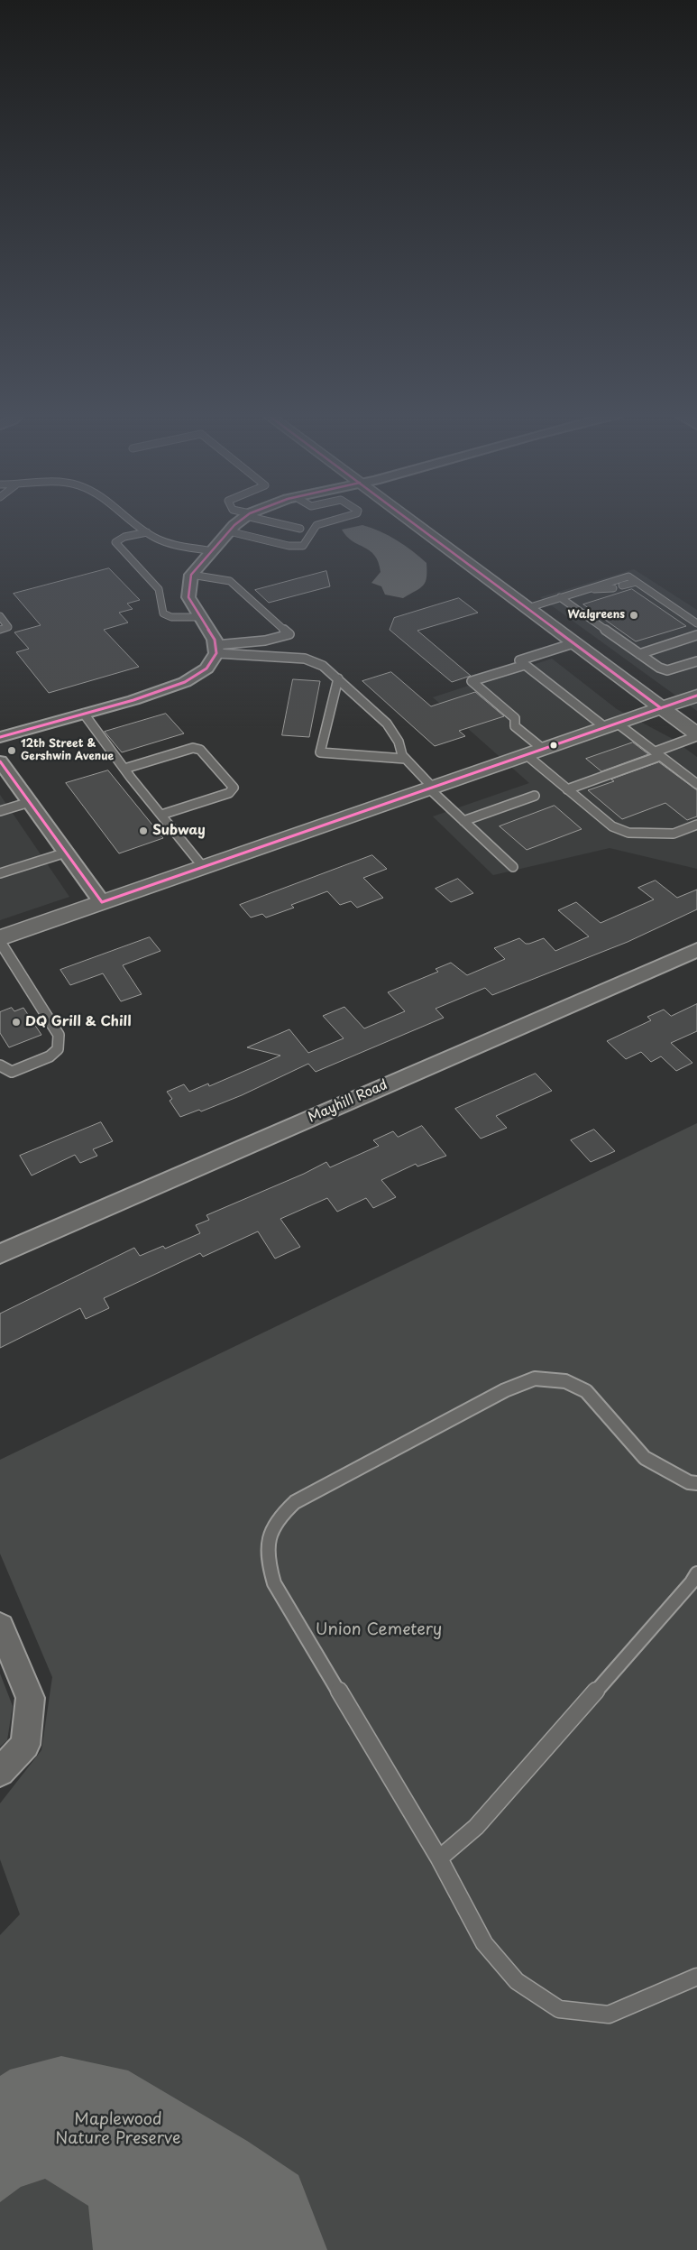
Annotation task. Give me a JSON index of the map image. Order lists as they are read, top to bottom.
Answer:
{
  "streets": {
    "street": ["Mayhill Road"]
  },
  "parks": ["Union Cemetery", "Maplewood Nature Preserve"],
  "places": [
    "Walgreens",
    "12th Street & Gershwin Avenue",
    "Subway",
    "DQ Grill & Chill"
  ]
}
